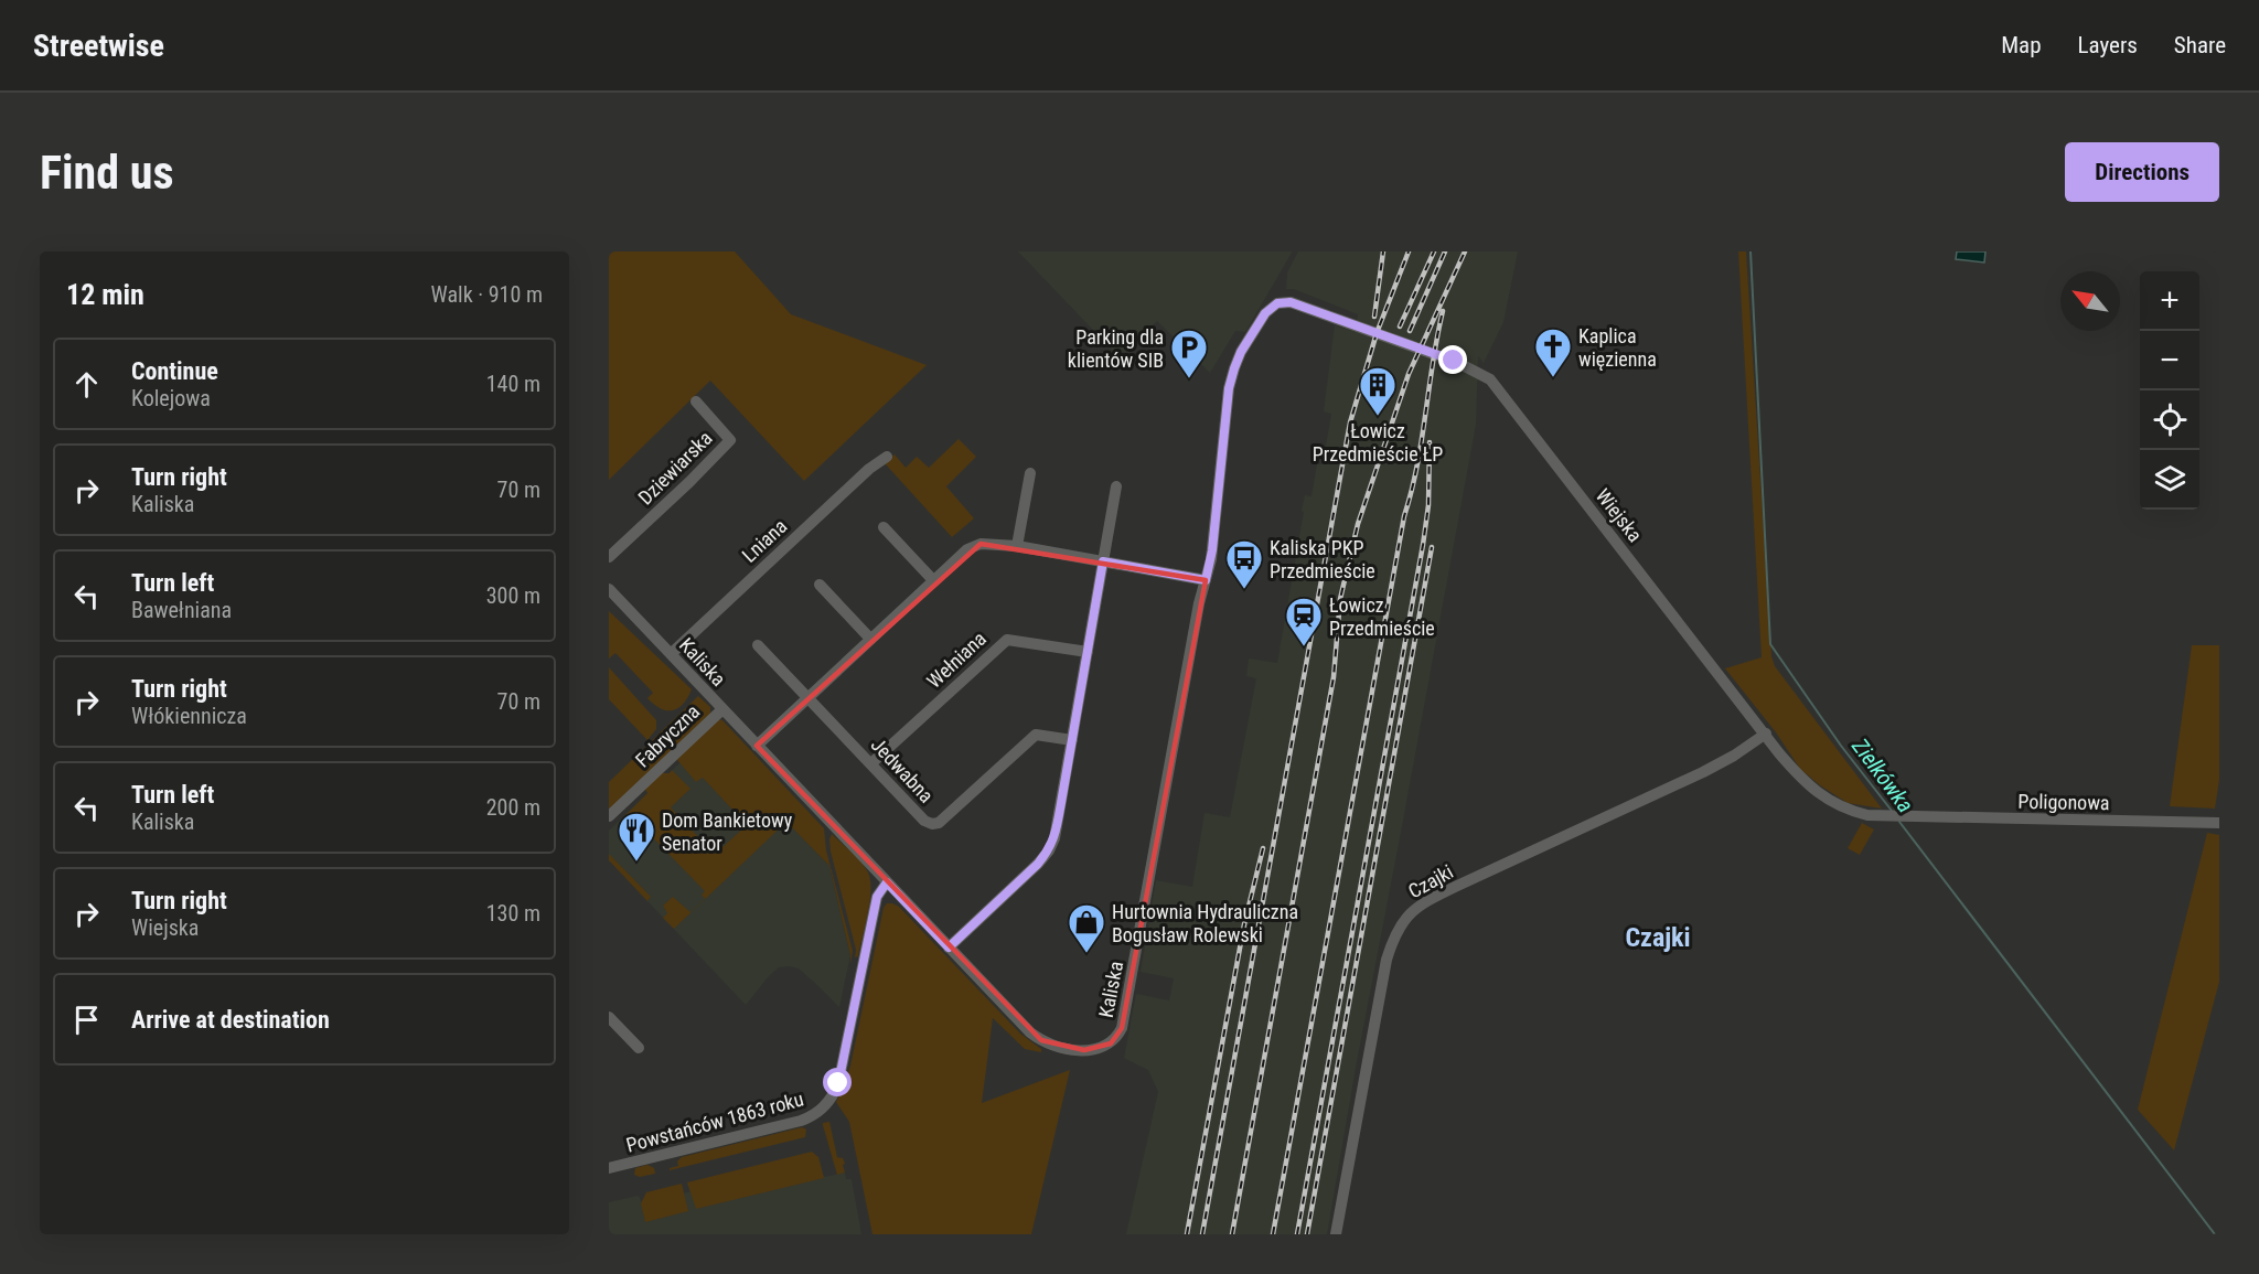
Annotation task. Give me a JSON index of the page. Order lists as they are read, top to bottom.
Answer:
{
  "streets": {
    "street": [
      "Dziewiarska",
      "Wiejska",
      "Lniana",
      "Wełniana",
      "Kaliska",
      "Fabryczna",
      "Jedwabna",
      "Poligonowa",
      "Czajki",
      "Powstańców 1863 roku"
    ]
  },
  "crossings": [
    ["Wiejska", "Kaliska"],
    ["Wiejska", "Poligonowa"],
    ["Wiejska", "Czajki"],
    ["Lniana", "Kaliska"],
    ["Wełniana", "Jedwabna"],
    ["Kaliska", "Fabryczna"],
    ["Kaliska", "Powstańców 1863 roku"]
  ],
  "districts": ["Czajki"],
  "water": ["Zielkówka"],
  "places": {
    "church": ["Kaplica więzienna"],
    "parking": ["Parking dla klientów SIB"],
    "building": ["Łowicz Przedmieście ŁP"],
    "bus stop": ["Kaliska PKP Przedmieście"],
    "station": ["Łowicz Przedmieście"],
    "restaurant": ["Dom Bankietowy Senator"],
    "shop": ["Hurtownia Hydrauliczna Bogusław Rolewski"]
  },
  "north": "top left",
  "page": {
    "header": "Streetwise",
    "nav": ["Map", "Layers", "Share"],
    "buttons": "Directions",
    "title": "Find us",
    "heading": ["12 min", "Walk · 910 m"],
    "map_buttons": ["+", "−"],
    "list": [
      ["Continue", "Kolejowa", "140 m"],
      ["Turn right", "Kaliska", "70 m"],
      ["Turn left", "Bawełniana", "300 m"],
      ["Turn right", "Włókiennicza", "70 m"],
      ["Turn left", "Kaliska", "200 m"],
      ["Turn right", "Wiejska", "130 m"],
      "Arrive at destination"
    ]
  }
}
